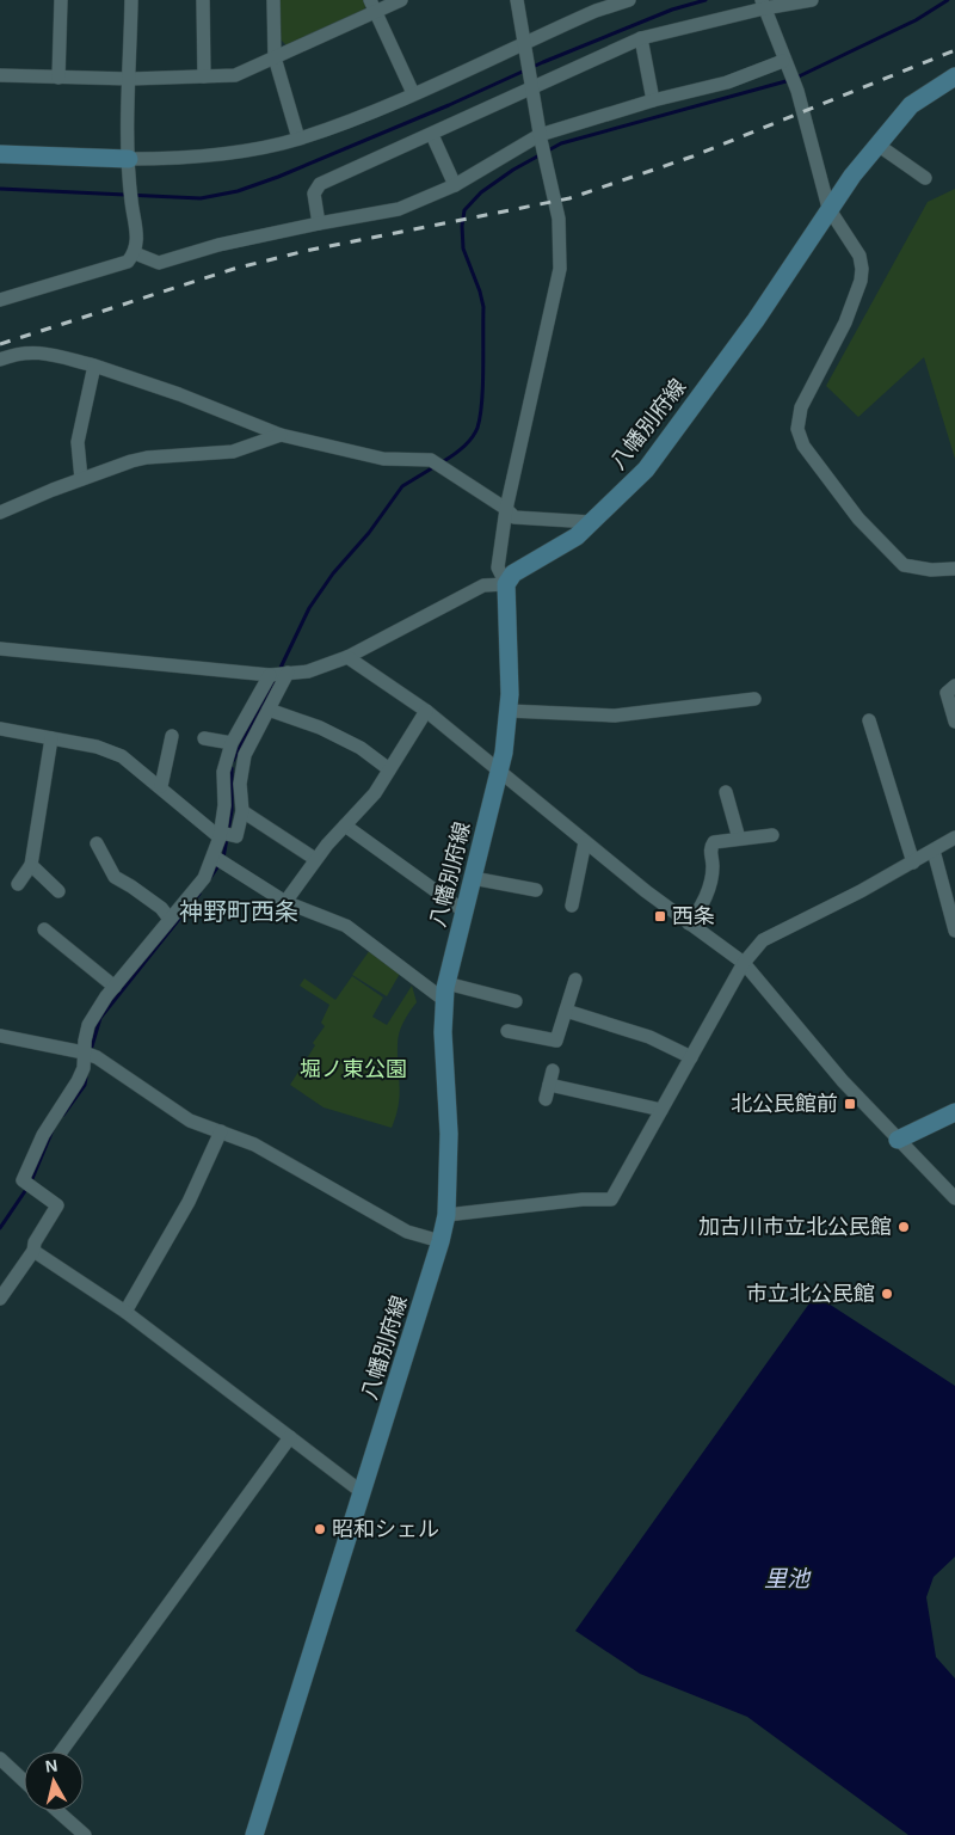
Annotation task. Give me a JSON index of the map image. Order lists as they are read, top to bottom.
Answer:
{
  "streets": {
    "main road": ["八幡別府線"]
  },
  "districts": ["神野町西条"],
  "water": ["里池"],
  "parks": ["堀ノ東公園"],
  "places": {
    "transit": ["西条", "北公民館前"],
    "other": ["加古川市立北公民館", "市立北公民館", "昭和シェル"]
  },
  "north": "top"
}
